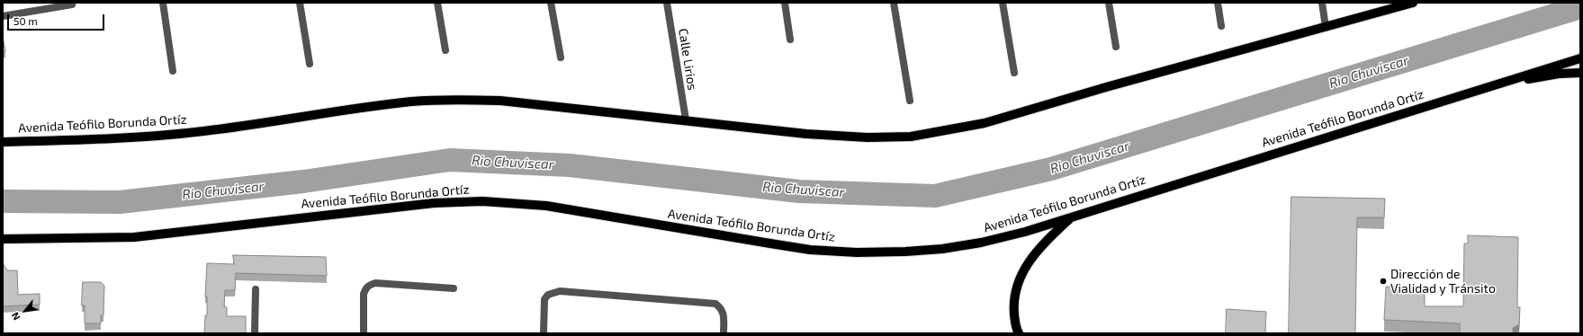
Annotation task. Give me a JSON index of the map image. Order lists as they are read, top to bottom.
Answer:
{
  "streets": {
    "main road": ["Avenida Teófilo Borunda Ortíz"],
    "street": ["Calle Lirios"]
  },
  "crossings": [
    ["Calle Lirios", "Avenida Teófilo Borunda Ortíz"]
  ],
  "water": ["Rio Chuviscar"],
  "places": ["Dirección de Vialidad y Tránsito"],
  "scale_bar": "50 m",
  "north": "bottom left"
}
